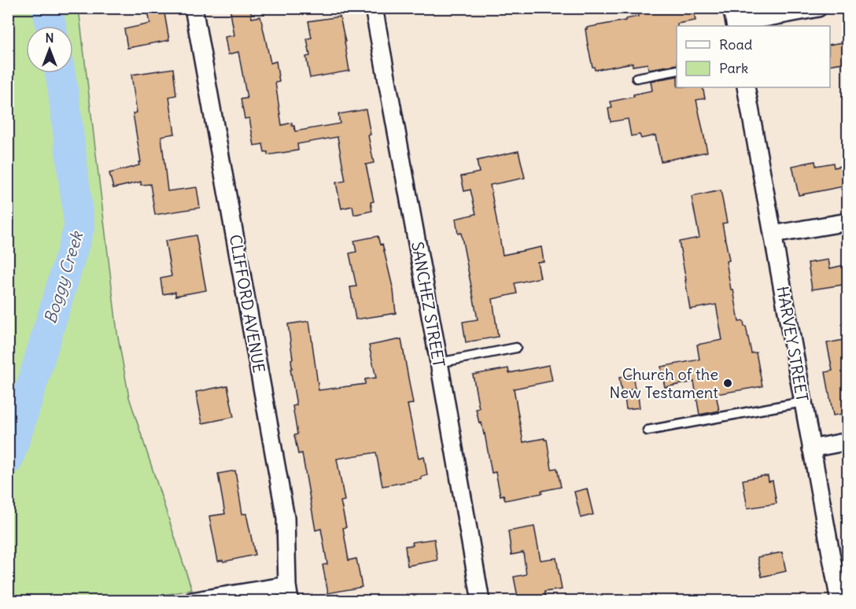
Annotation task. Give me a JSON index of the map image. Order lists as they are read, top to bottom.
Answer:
{
  "streets": {
    "street": ["CLIFFORD AVENUE", "SANCHEZ STREET", "HARVEY STREET"]
  },
  "water": ["Boggy Creek"],
  "places": ["Church of the New Testament"],
  "legend": ["Road", "Park"],
  "north": "top"
}
